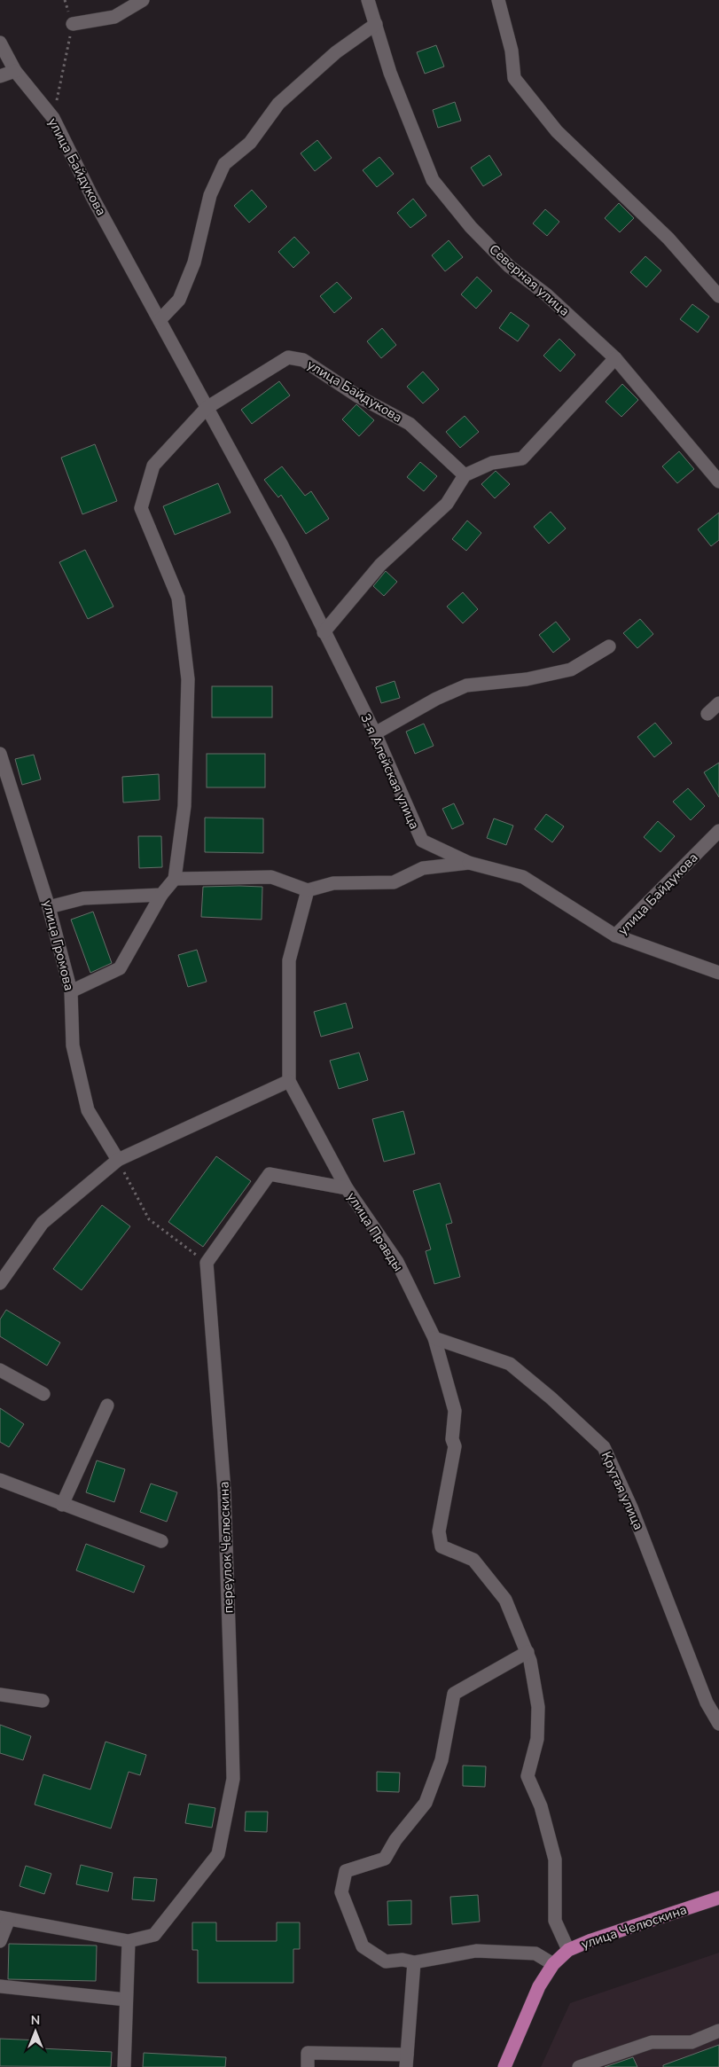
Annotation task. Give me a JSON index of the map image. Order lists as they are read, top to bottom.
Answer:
{
  "streets": {
    "main road": ["улица Челюскина"],
    "street": [
      "улица Байдукова",
      "Северная улица",
      "3-я Алейская улица",
      "улица Громова",
      "улица Правды",
      "Крутая улица",
      "переулок Челюскина"
    ]
  },
  "crossings": [
    ["улица Байдукова", "3-я Алейская улица"],
    ["улица Правды", "Крутая улица"],
    ["улица Правды", "улица Челюскина"]
  ],
  "north": "top"
}
